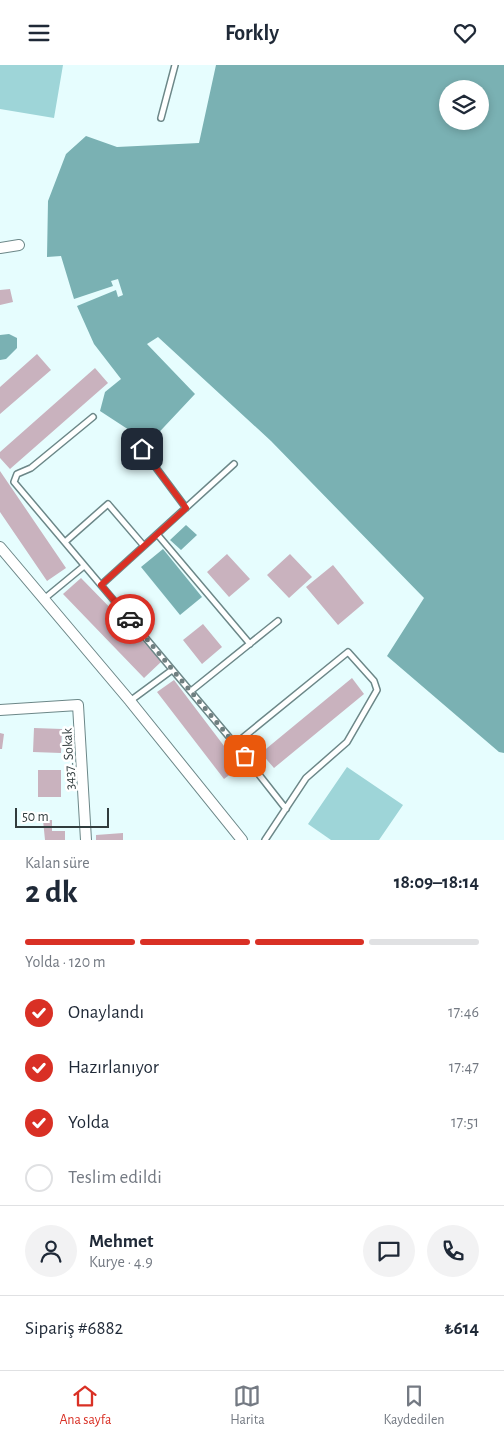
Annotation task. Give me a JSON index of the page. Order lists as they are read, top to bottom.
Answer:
{
  "streets": {
    "street": ["3437. Sokak"]
  },
  "scale_bar": "50 m",
  "page": {
    "header": "Forkly",
    "scale": "50 m",
    "heading": ["2 dk", "Kalan süre", "18:09–18:14"],
    "panel": [
      "Mehmet",
      "Kurye · 4.9",
      "Sipariş #6882",
      "₺614"
    ],
    "bar": "Yolda · 120 m",
    "list": [
      ["Onaylandı", "17:46"],
      ["Hazırlanıyor", "17:47"],
      ["Yolda", "17:51"],
      "Teslim edildi"
    ],
    "tabs": ["Ana sayfa", "Harita", "Kaydedilen"]
  }
}
